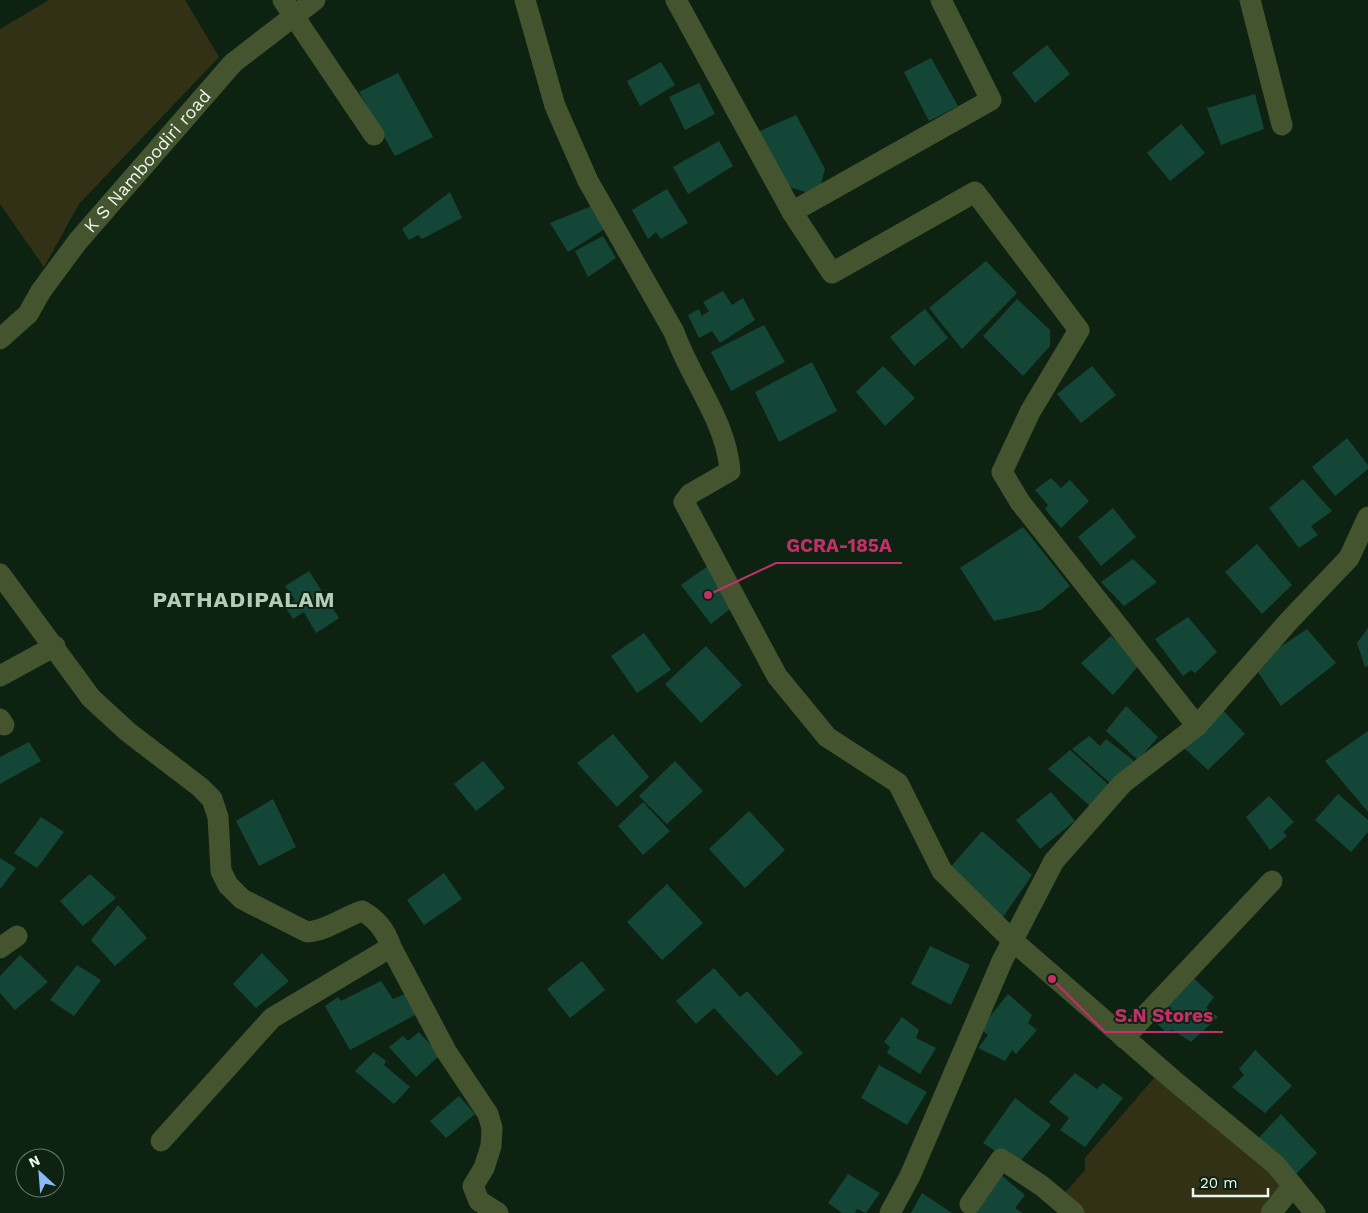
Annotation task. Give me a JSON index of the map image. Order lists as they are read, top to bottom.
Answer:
{
  "streets": {
    "street": ["K S Namboodiri road"]
  },
  "districts": ["PATHADIPALAM"],
  "places": ["GCRA-185A", "S.N Stores"],
  "scale_bar": "20 m",
  "north": "top left"
}
